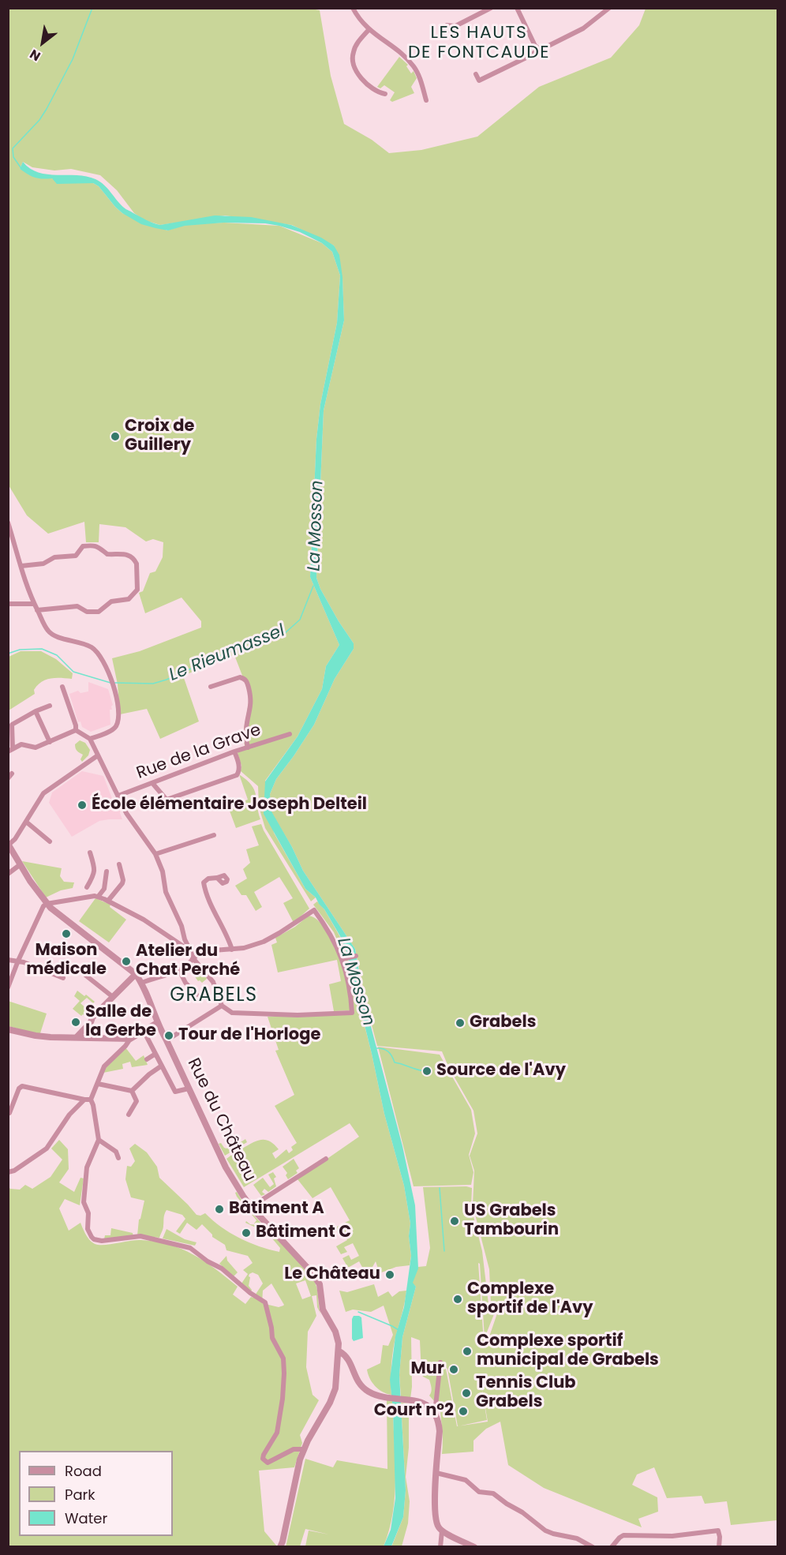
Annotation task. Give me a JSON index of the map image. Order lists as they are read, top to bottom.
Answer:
{
  "streets": {
    "street": ["Rue de la Grave", "Rue du Château"]
  },
  "districts": ["LES HAUTS DE FONTCAUDE", "GRABELS"],
  "water": ["La Mosson", "Le Rieumassel"],
  "places": [
    "Croix de Guillery",
    "École élémentaire Joseph Delteil",
    "Maison médicale",
    "Atelier du Chat Perché",
    "Salle de la Gerbe",
    "Grabels",
    "Tour de l'Horloge",
    "Source de l'Avy",
    "Bâtiment A",
    "US Grabels Tambourin",
    "Bâtiment C",
    "Le Château",
    "Complexe sportif de l'Avy",
    "Complexe sportif municipal de Grabels",
    "Mur",
    "Tennis Club Grabels",
    "Court n°2"
  ],
  "legend": ["Road", "Park", "Water"],
  "north": "bottom left"
}
